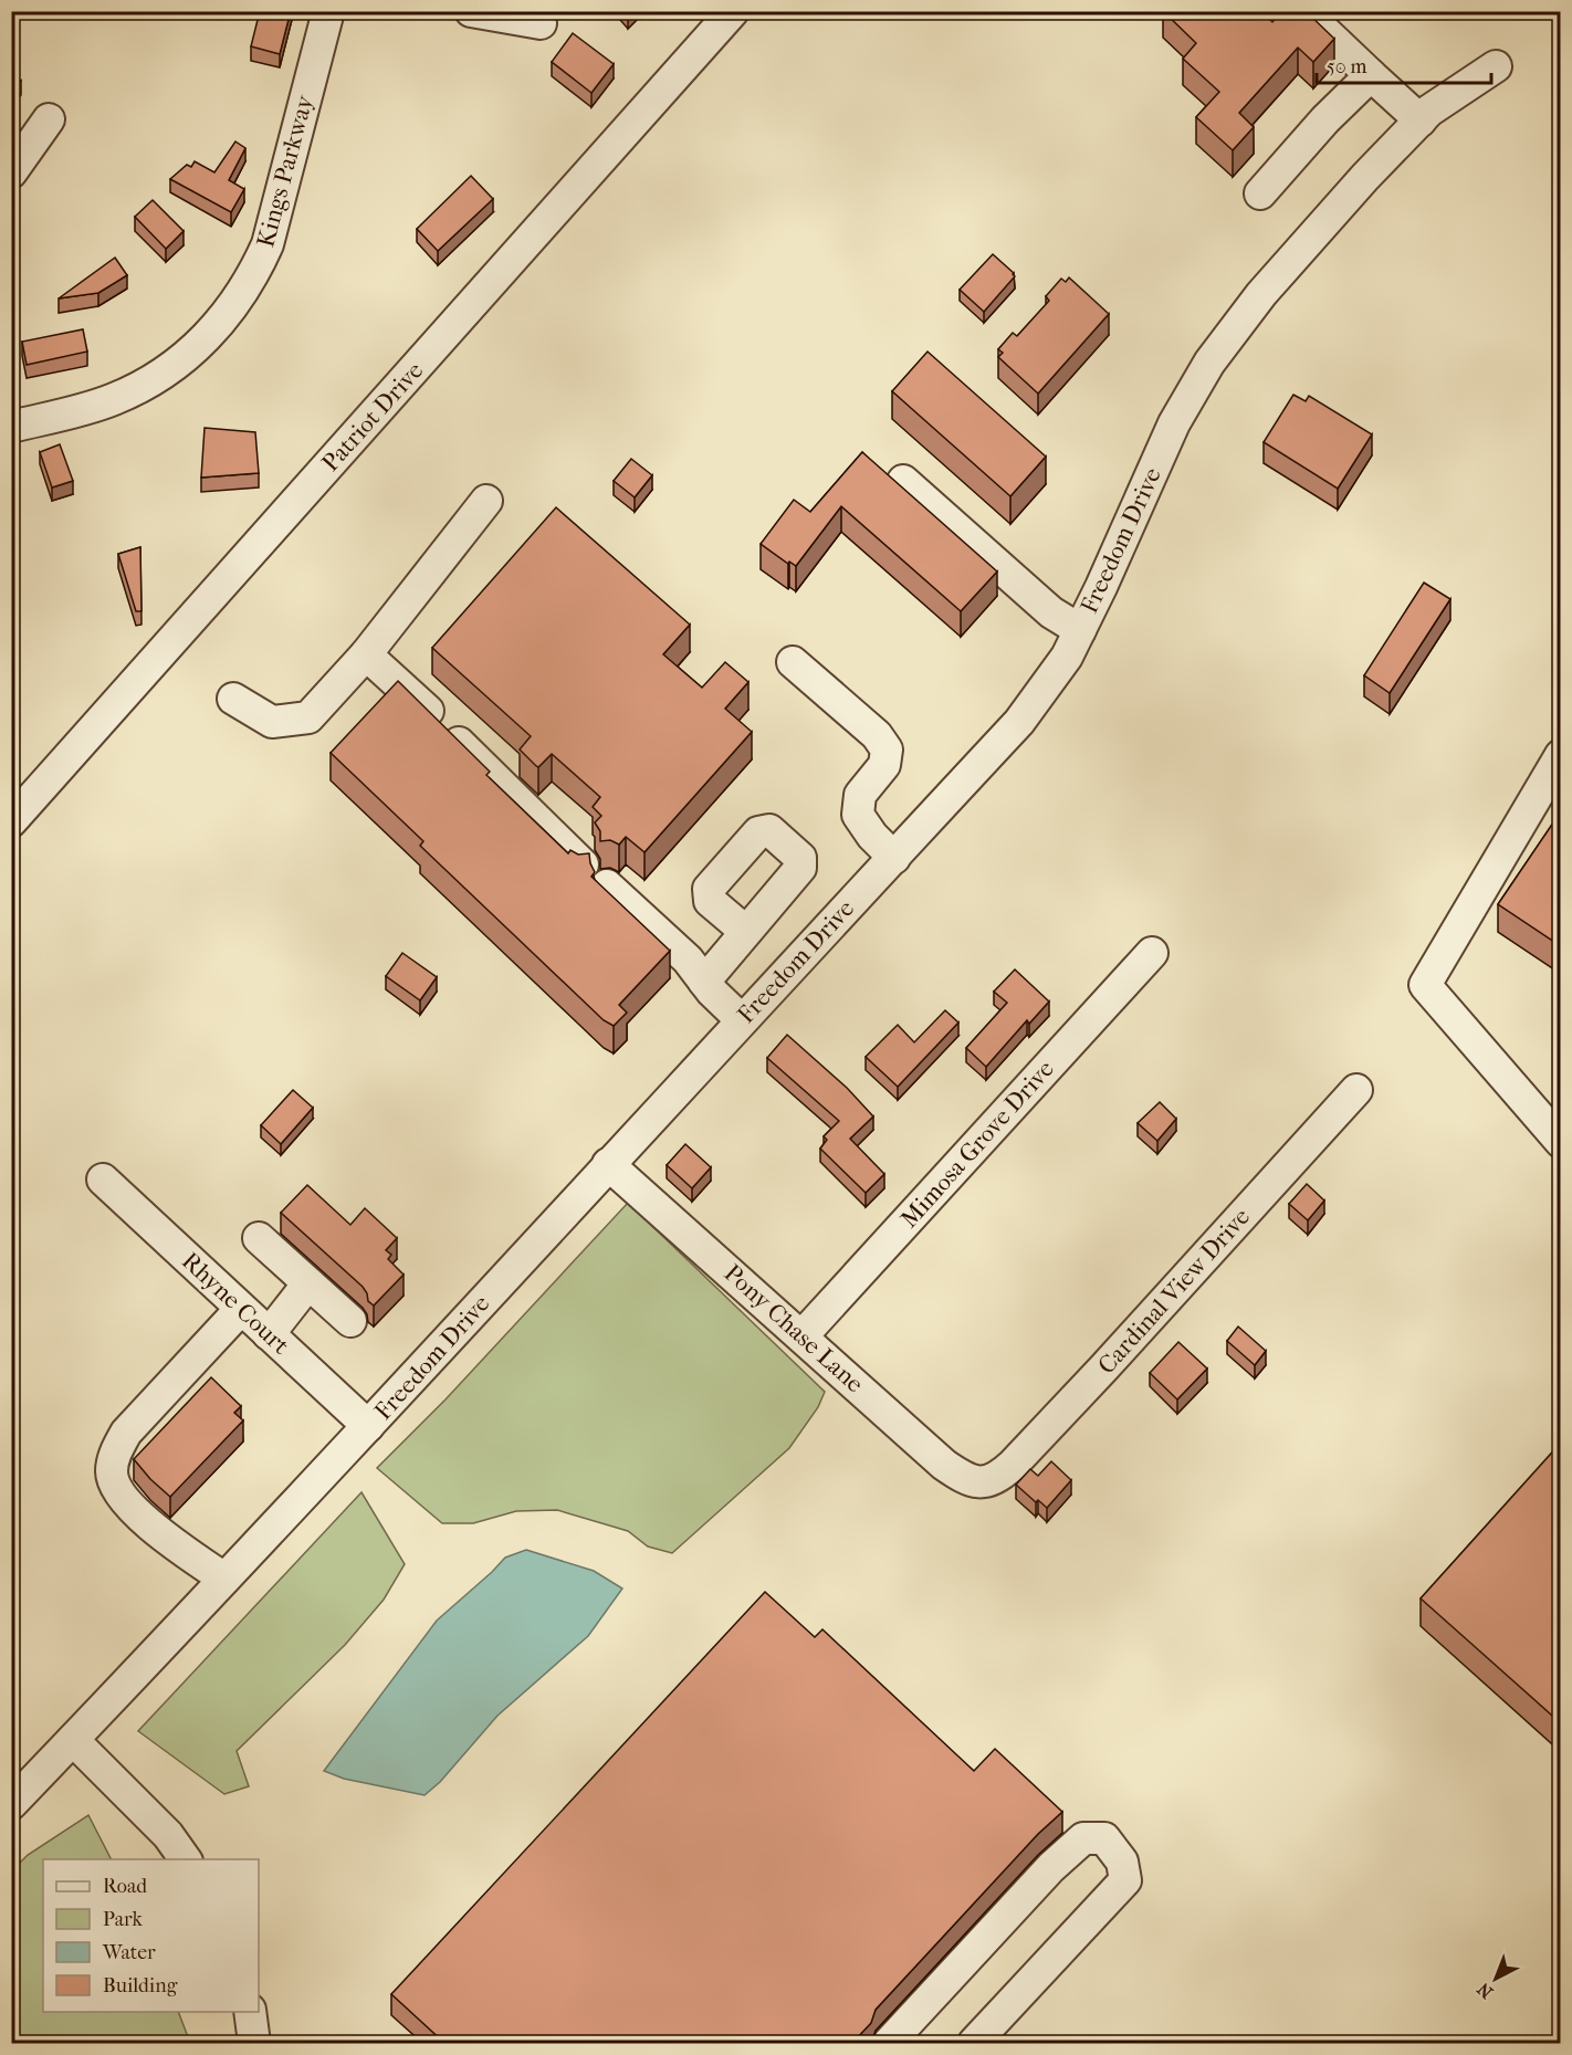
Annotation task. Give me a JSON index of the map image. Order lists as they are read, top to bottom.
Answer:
{
  "streets": {
    "street": [
      "Kings Parkway",
      "Patriot Drive",
      "Freedom Drive",
      "Mimosa Grove Drive",
      "Cardinal View Drive",
      "Rhyne Court",
      "Pony Chase Lane"
    ]
  },
  "crossings": [
    ["Freedom Drive", "Rhyne Court"],
    ["Freedom Drive", "Pony Chase Lane"],
    ["Mimosa Grove Drive", "Pony Chase Lane"],
    ["Cardinal View Drive", "Pony Chase Lane"]
  ],
  "legend": [
    "Road",
    "Park",
    "Water",
    "Building"
  ],
  "scale_bar": "50 m",
  "north": "bottom left"
}
